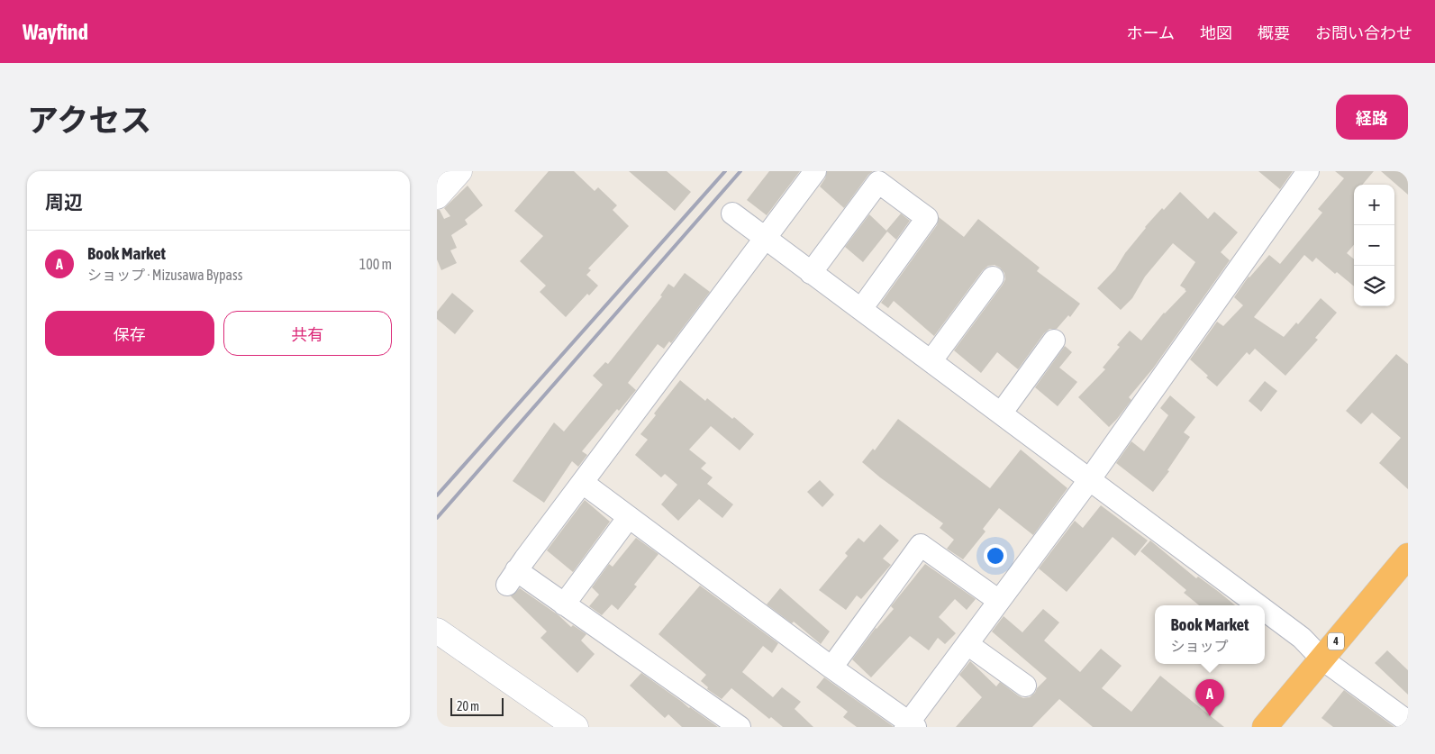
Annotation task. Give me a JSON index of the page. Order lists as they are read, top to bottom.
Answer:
{
  "streets": {
    "highway": ["4"]
  },
  "scale_bar": "20 m",
  "page": {
    "header": "Wayfind",
    "nav": [
      "ホーム",
      "地図",
      "概要",
      "お問い合わせ"
    ],
    "title": "アクセス",
    "buttons": [
      "経路",
      ["保存", "共有"]
    ],
    "heading": "周辺",
    "map_buttons": ["+", "−"],
    "list": [
      {
        "mark": "A",
        "name": "Book Market",
        "note": "ショップ · Mizusawa Bypass",
        "value": "100 m"
      }
    ],
    "popup": ["Book Market", "ショップ"],
    "pins": "A",
    "scale": "20 m"
  }
}
